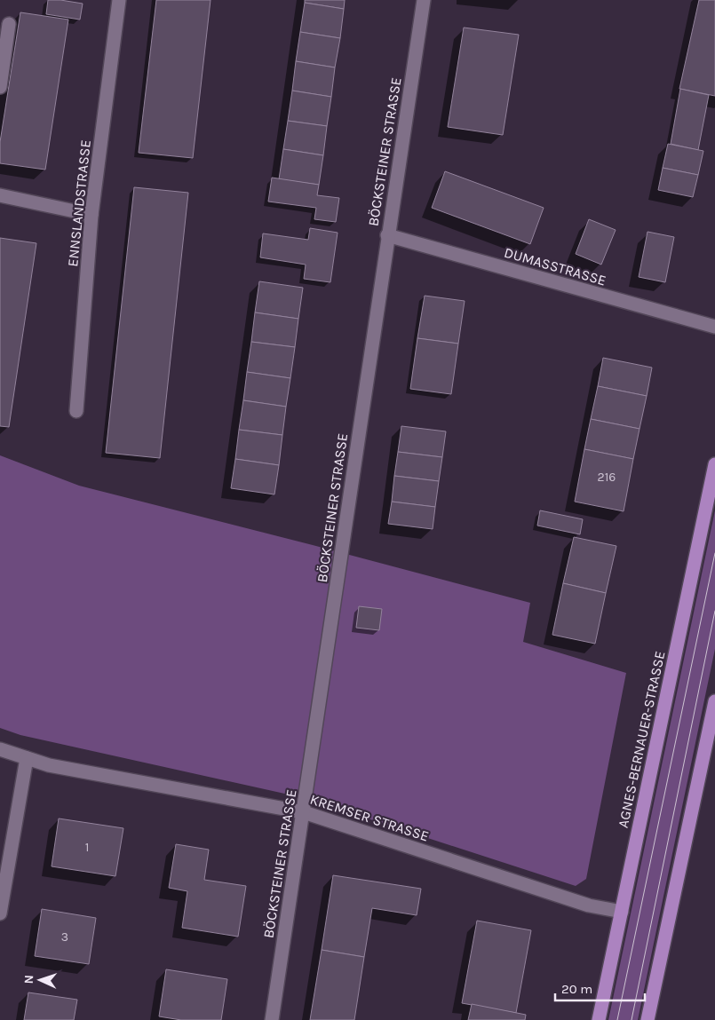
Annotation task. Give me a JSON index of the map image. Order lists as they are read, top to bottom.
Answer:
{
  "streets": {
    "main road": ["AGNES-BERNAUER-STRASSE"],
    "street": [
      "BÖCKSTEINER STRASSE",
      "ENNSLANDSTRASSE",
      "DUMASSTRASSE",
      "KREMSER STRASSE"
    ]
  },
  "crossings": [
    ["BÖCKSTEINER STRASSE", "DUMASSTRASSE"],
    ["BÖCKSTEINER STRASSE", "KREMSER STRASSE"],
    ["AGNES-BERNAUER-STRASSE", "KREMSER STRASSE"]
  ],
  "house_numbers": ["216", "1", "3"],
  "scale_bar": "20 m",
  "north": "left"
}
